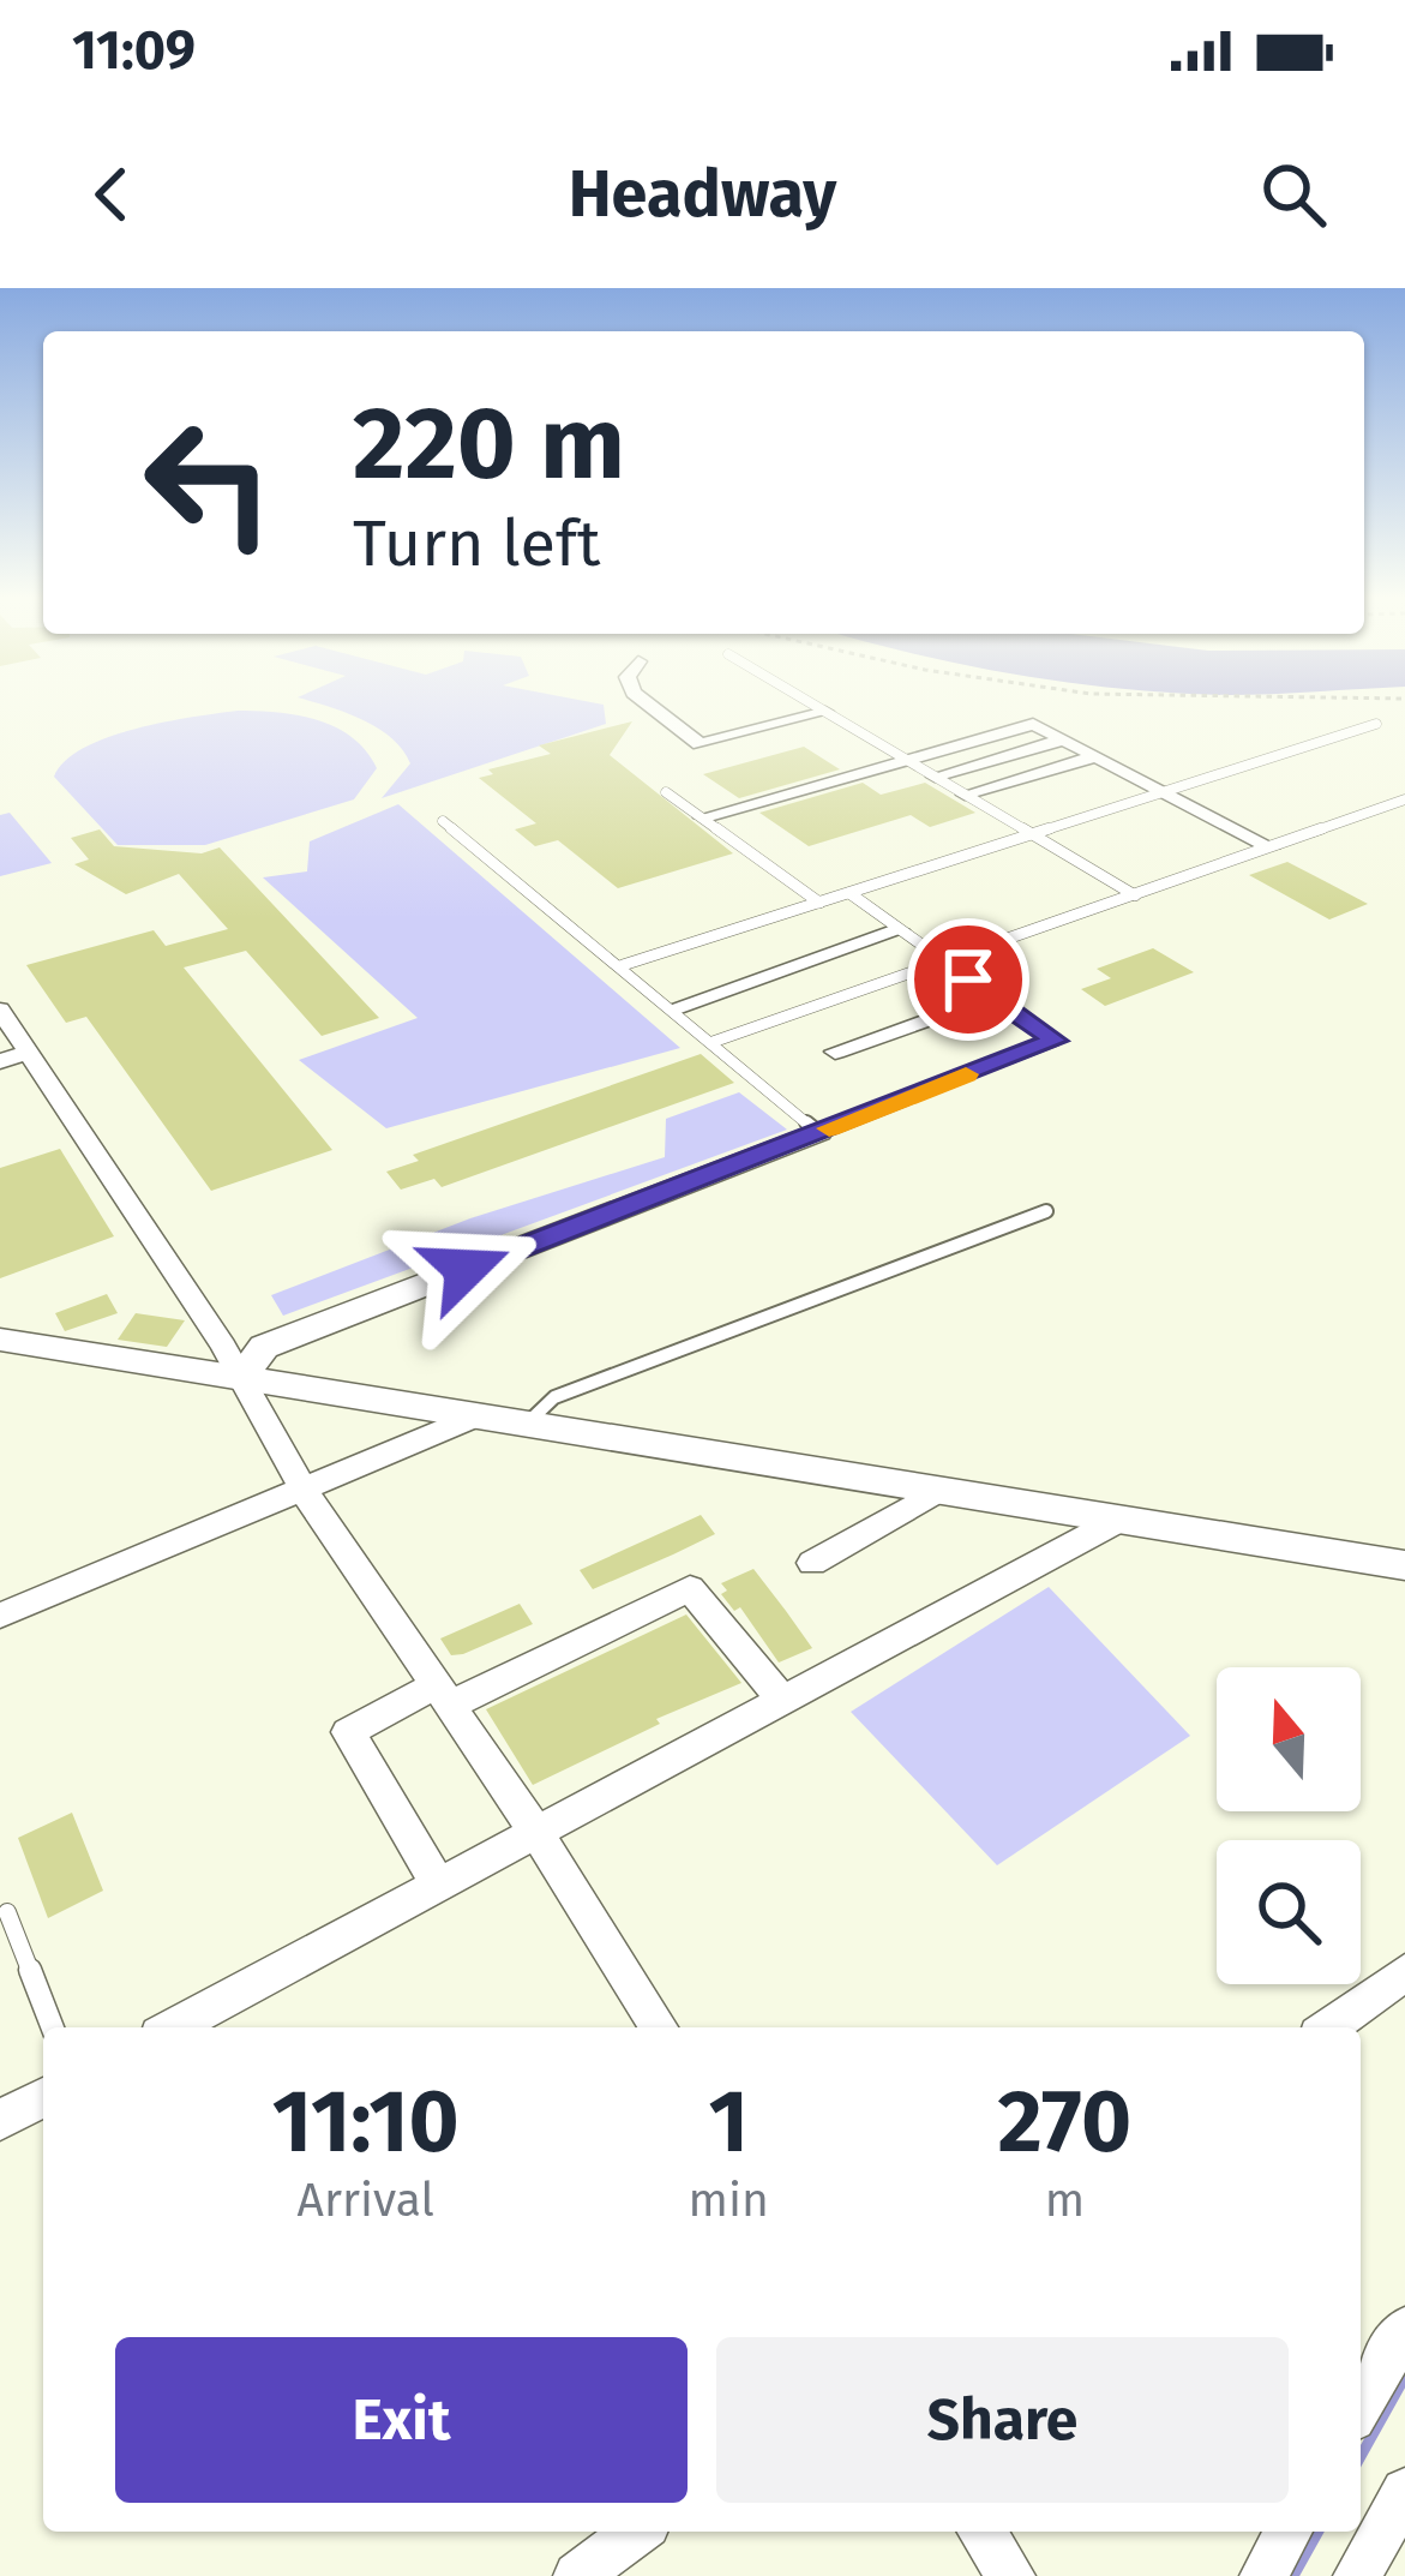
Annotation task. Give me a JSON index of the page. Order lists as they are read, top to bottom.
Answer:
{
  "north": "top",
  "page": {
    "status": "11:09",
    "header": "Headway",
    "turn": ["220 m", "Turn left"],
    "eta": [
      "11:10",
      "Arrival",
      "1",
      "min",
      "270",
      "m"
    ],
    "buttons": ["Exit", "Share"]
  }
}
